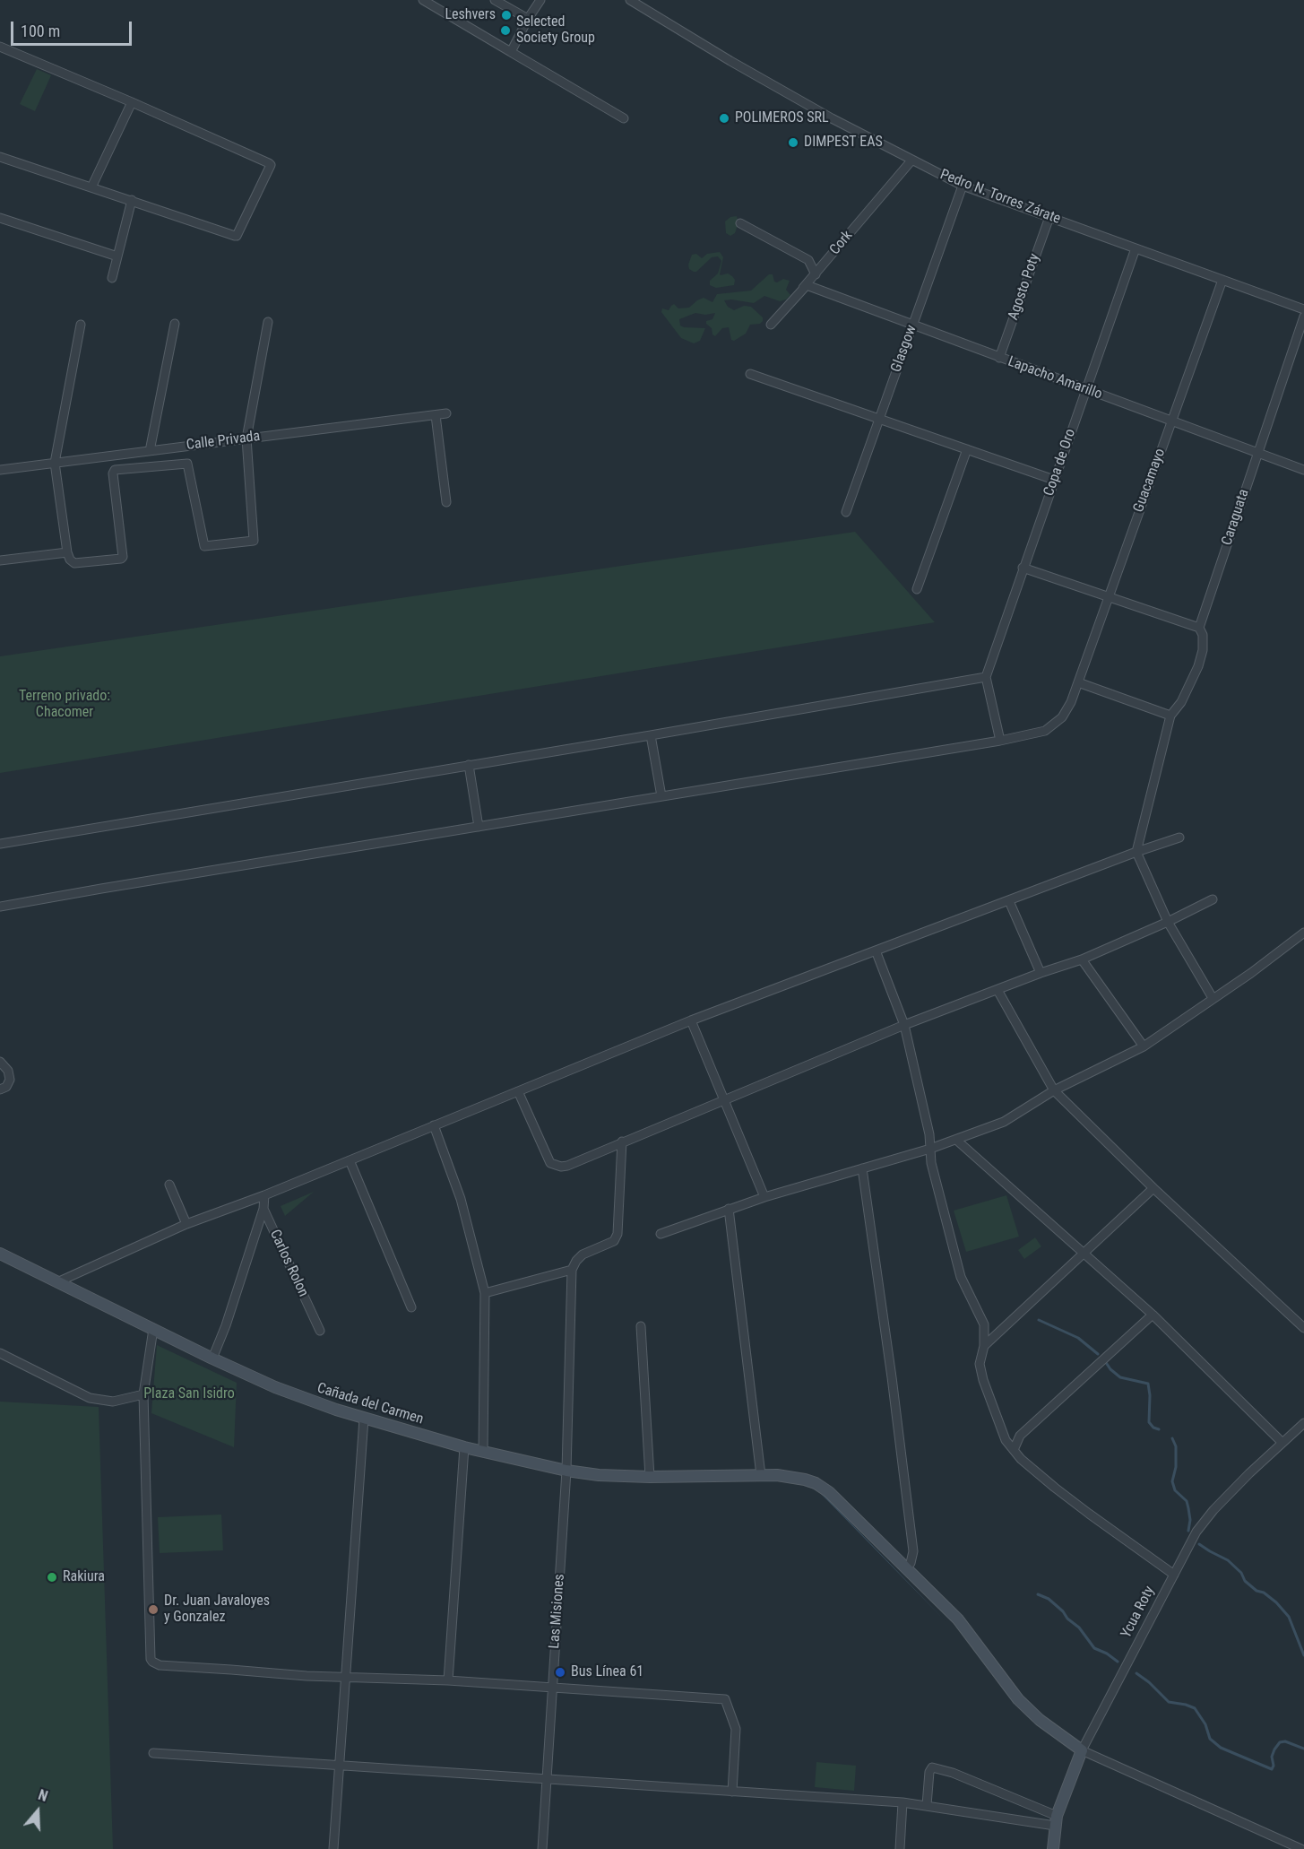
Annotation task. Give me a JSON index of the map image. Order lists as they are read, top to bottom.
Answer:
{
  "streets": {
    "street": [
      "Pedro N. Torres Zárate",
      "Cork",
      "Agosto Poty",
      "Glasgow",
      "Lapacho Amarillo",
      "Calle Privada",
      "Copa de Oro",
      "Guacamayo",
      "Caraguata",
      "Carlos Rolon",
      "Cañada del Carmen",
      "Las Misiones",
      "Ycua Roty"
    ]
  },
  "crossings": [
    ["Pedro N. Torres Zárate", "Cork"],
    ["Pedro N. Torres Zárate", "Agosto Poty"],
    ["Pedro N. Torres Zárate", "Glasgow"],
    ["Pedro N. Torres Zárate", "Copa de Oro"],
    ["Pedro N. Torres Zárate", "Guacamayo"],
    ["Cork", "Lapacho Amarillo"],
    ["Agosto Poty", "Lapacho Amarillo"],
    ["Glasgow", "Lapacho Amarillo"],
    ["Lapacho Amarillo", "Copa de Oro"],
    ["Lapacho Amarillo", "Guacamayo"],
    ["Lapacho Amarillo", "Caraguata"],
    ["Cañada del Carmen", "Las Misiones"],
    ["Cañada del Carmen", "Ycua Roty"]
  ],
  "parks": ["Terreno privado: Chacomer", "Plaza San Isidro"],
  "places": [
    "Leshvers",
    "Selected Society Group",
    "POLIMEROS SRL",
    "DIMPEST EAS",
    "Rakiura",
    "Dr. Juan Javaloyes y Gonzalez",
    "Bus Línea 61"
  ],
  "scale_bar": "100 m",
  "north": "top"
}
